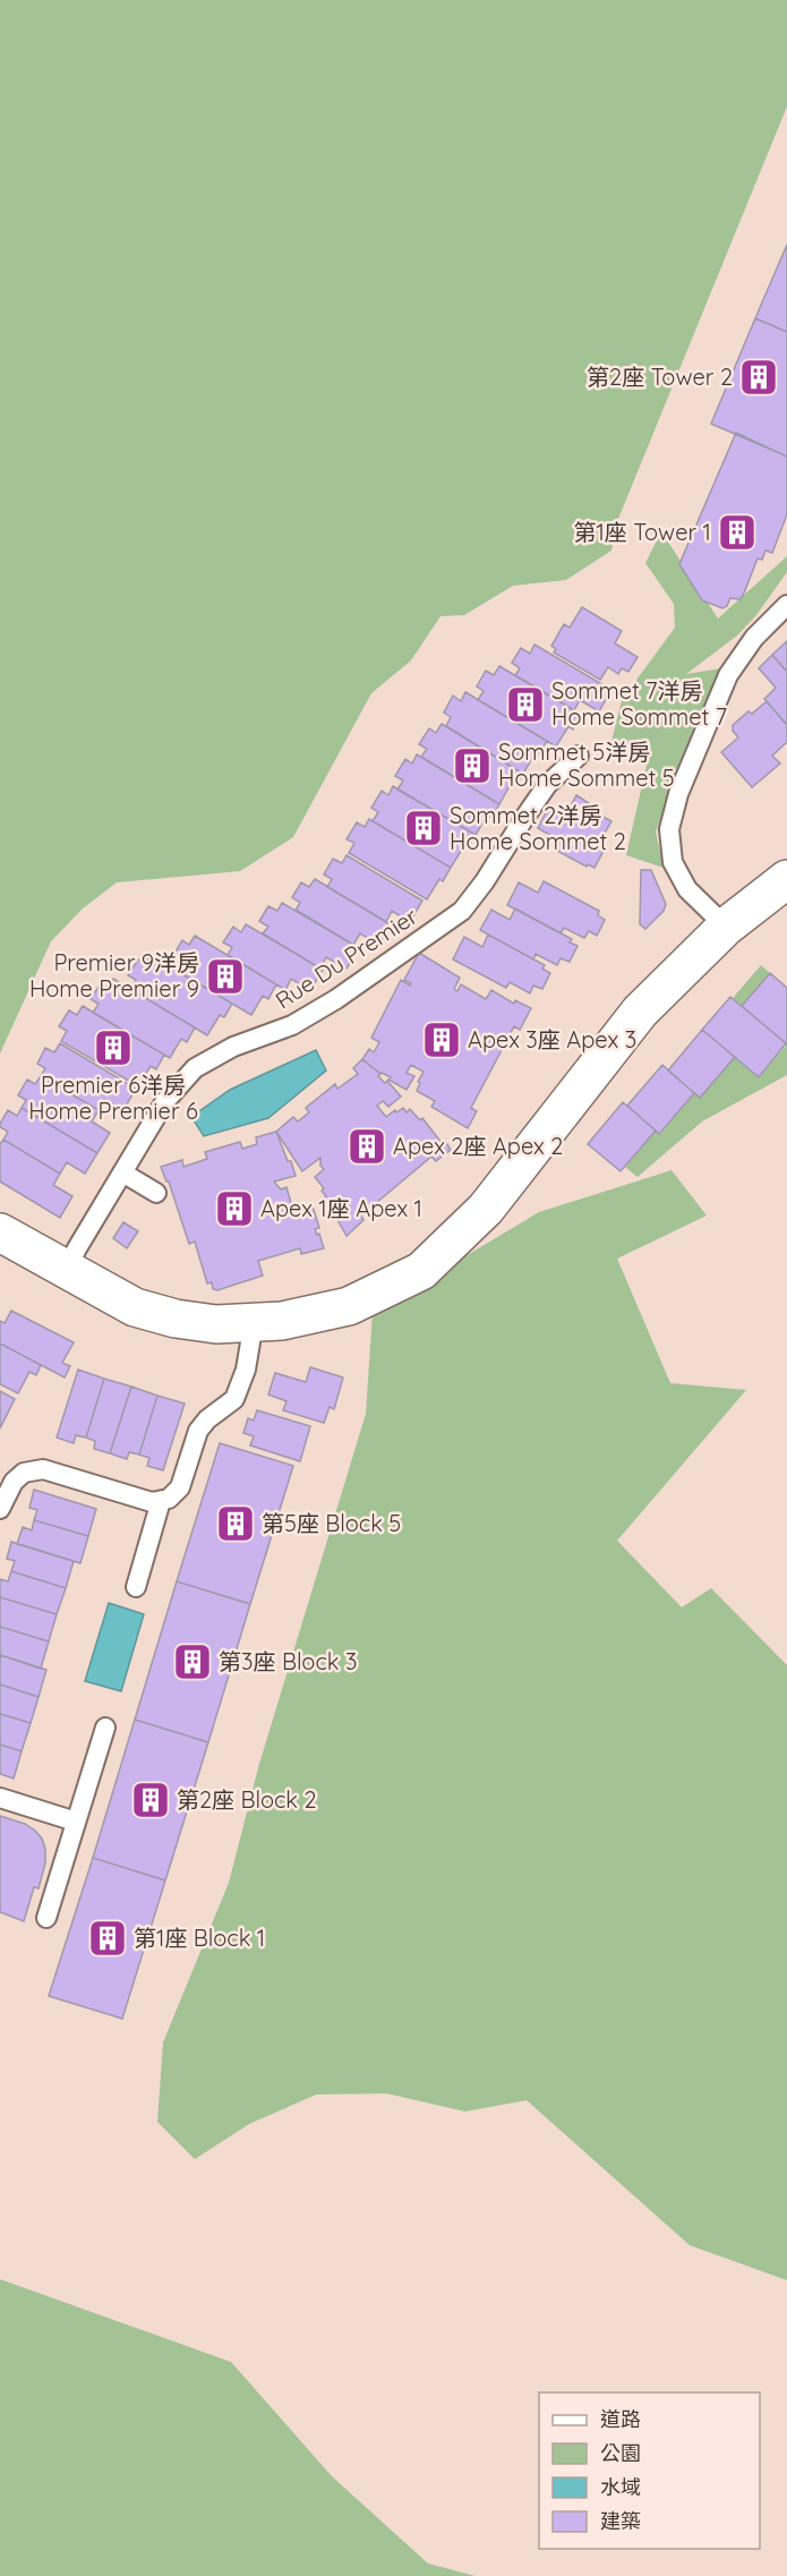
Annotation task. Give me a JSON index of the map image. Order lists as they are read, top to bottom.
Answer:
{
  "streets": {
    "lane": ["Rue Du Premier"]
  },
  "places": {
    "building": [
      "第2座 Tower 2",
      "第1座 Tower 1",
      "Sommet 7洋房 Home Sommet 7",
      "Sommet 5洋房 Home Sommet 5",
      "Sommet 2洋房 Home Sommet 2",
      "Premier 9洋房 Home Premier 9",
      "Apex 3座 Apex 3",
      "Premier 6洋房 Home Premier 6",
      "Apex 2座 Apex 2",
      "Apex 1座 Apex 1",
      "第5座 Block 5",
      "第3座 Block 3",
      "第2座 Block 2",
      "第1座 Block 1"
    ]
  },
  "legend": [
    "道路",
    "公園",
    "水域",
    "建築"
  ]
}
